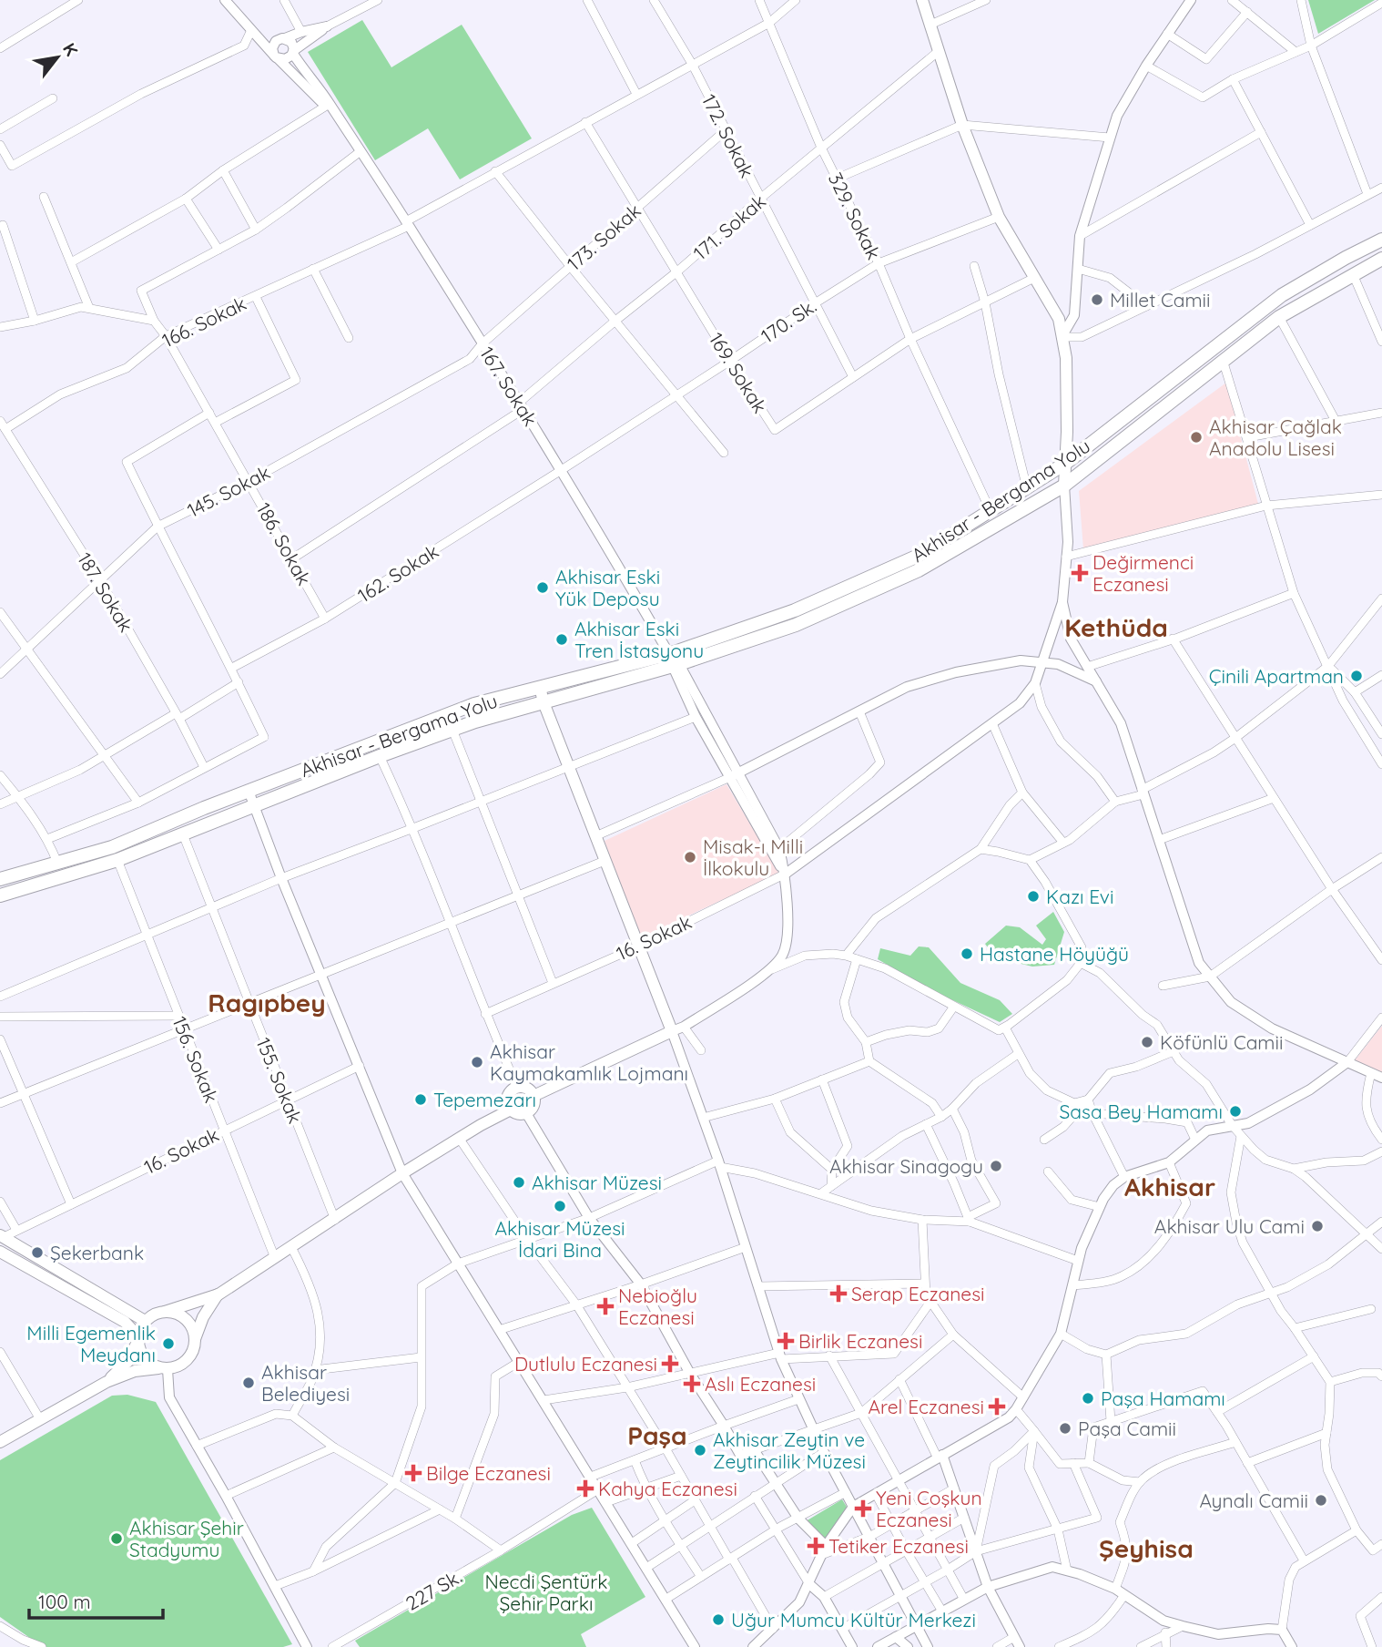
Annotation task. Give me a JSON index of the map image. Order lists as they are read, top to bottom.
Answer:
{
  "streets": {
    "main road": ["Akhisar - Bergama Yolu"],
    "street": [
      "172. Sokak",
      "329. Sokak",
      "171. Sokak",
      "173. Sokak",
      "170. Sk.",
      "166. Sokak",
      "169. Sokak",
      "167. Sokak",
      "145. Sokak",
      "186. Sokak",
      "162. Sokak",
      "187. Sokak",
      "16. Sokak",
      "156. Sokak",
      "155. Sokak",
      "227 Sk."
    ]
  },
  "crossings": [
    ["172. Sokak", "171. Sokak"],
    ["172. Sokak", "173. Sokak"],
    ["172. Sokak", "170. Sk."],
    ["172. Sokak", "166. Sokak"],
    ["172. Sokak", "169. Sokak"],
    ["329. Sokak", "171. Sokak"],
    ["329. Sokak", "170. Sk."],
    ["329. Sokak", "166. Sokak"],
    ["329. Sokak", "169. Sokak"],
    ["329. Sokak", "Akhisar - Bergama Yolu"],
    ["171. Sokak", "169. Sokak"],
    ["171. Sokak", "167. Sokak"],
    ["171. Sokak", "186. Sokak"],
    ["173. Sokak", "169. Sokak"],
    ["173. Sokak", "167. Sokak"],
    ["173. Sokak", "145. Sokak"],
    ["170. Sk.", "169. Sokak"],
    ["170. Sk.", "167. Sokak"],
    ["170. Sk.", "162. Sokak"],
    ["166. Sokak", "169. Sokak"],
    ["166. Sokak", "167. Sokak"],
    ["166. Sokak", "186. Sokak"],
    ["166. Sokak", "187. Sokak"],
    ["167. Sokak", "145. Sokak"],
    ["167. Sokak", "Akhisar - Bergama Yolu"],
    ["167. Sokak", "162. Sokak"],
    ["145. Sokak", "186. Sokak"],
    ["145. Sokak", "187. Sokak"],
    ["Akhisar - Bergama Yolu", "156. Sokak"],
    ["Akhisar - Bergama Yolu", "155. Sokak"],
    ["186. Sokak", "162. Sokak"],
    ["16. Sokak", "156. Sokak"],
    ["16. Sokak", "155. Sokak"]
  ],
  "districts": [
    "Kethüda",
    "Ragıpbey",
    "Akhisar",
    "Paşa",
    "Şeyhisa"
  ],
  "parks": ["Necdi Şentürk Şehir Parkı"],
  "places": {
    "other": [
      "Millet Camii",
      "Akhisar Çağlak Anadolu Lisesi",
      "Akhisar Eski Yük Deposu",
      "Akhisar Eski Tren İstasyonu",
      "Çinili Apartman",
      "Misak-ı Milli İlkokulu",
      "Kazı Evi",
      "Hastane Höyüğü",
      "Köfünlü Camii",
      "Akhisar Kaymakamlık Lojmanı",
      "Tepemezarı",
      "Sasa Bey Hamamı",
      "Akhisar Sinagogu",
      "Akhisar Müzesi",
      "Akhisar Müzesi İdari Bina",
      "Akhisar Ulu Cami",
      "Şekerbank",
      "Milli Egemenlik Meydanı",
      "Akhisar Belediyesi",
      "Paşa Hamamı",
      "Paşa Camii",
      "Akhisar Zeytin ve Zeytincilik Müzesi",
      "Aynalı Camii",
      "Akhisar Şehir Stadyumu",
      "Uğur Mumcu Kültür Merkezi"
    ],
    "health": [
      "Değirmenci Eczanesi",
      "Serap Eczanesi",
      "Nebioğlu Eczanesi",
      "Birlik Eczanesi",
      "Dutlulu Eczanesi",
      "Aslı Eczanesi",
      "Arel Eczanesi",
      "Bilge Eczanesi",
      "Kahya Eczanesi",
      "Yeni Coşkun Eczanesi",
      "Tetiker Eczanesi"
    ]
  },
  "scale_bar": "100 m",
  "north": "top right"
}
